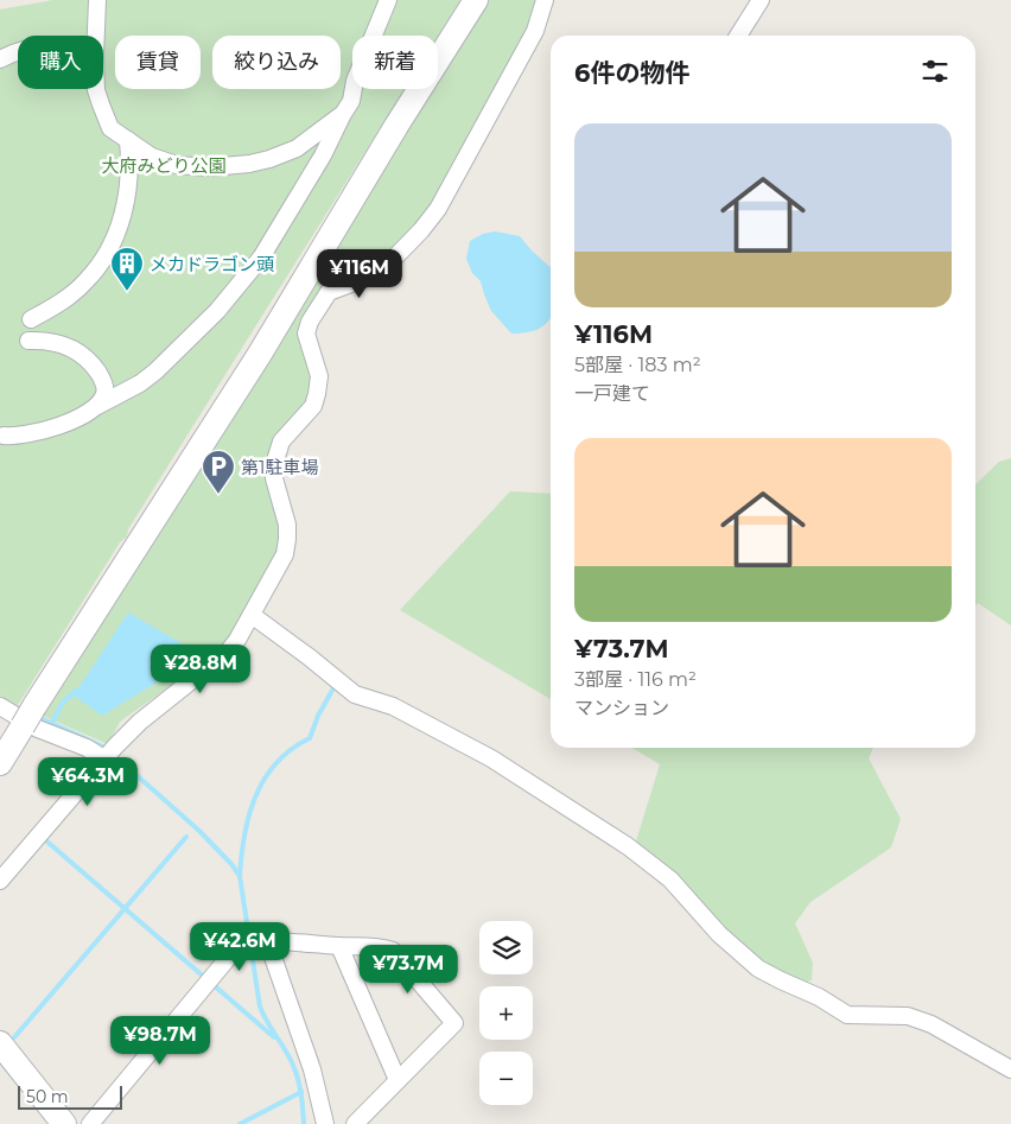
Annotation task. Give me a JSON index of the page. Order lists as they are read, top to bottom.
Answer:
{
  "parks": ["大府みどり公園"],
  "places": {
    "building": ["メカドラゴン頭"],
    "parking": ["第1駐車場"]
  },
  "scale_bar": "50 m",
  "page": {
    "chip": [
      "購入",
      "賃貸",
      "絞り込み",
      "新着"
    ],
    "heading": "6件の物件",
    "list": [
      {
        "name": "¥116M",
        "note": "5部屋 · 183 m² · 一戸建て"
      },
      {
        "name": "¥73.7M",
        "note": "3部屋 · 116 m² · マンション"
      }
    ],
    "price": [
      "¥116M",
      "¥28.8M",
      "¥64.3M",
      "¥42.6M",
      "¥73.7M",
      "¥98.7M"
    ],
    "map_buttons": ["+", "−"],
    "scale": "50 m"
  }
}
